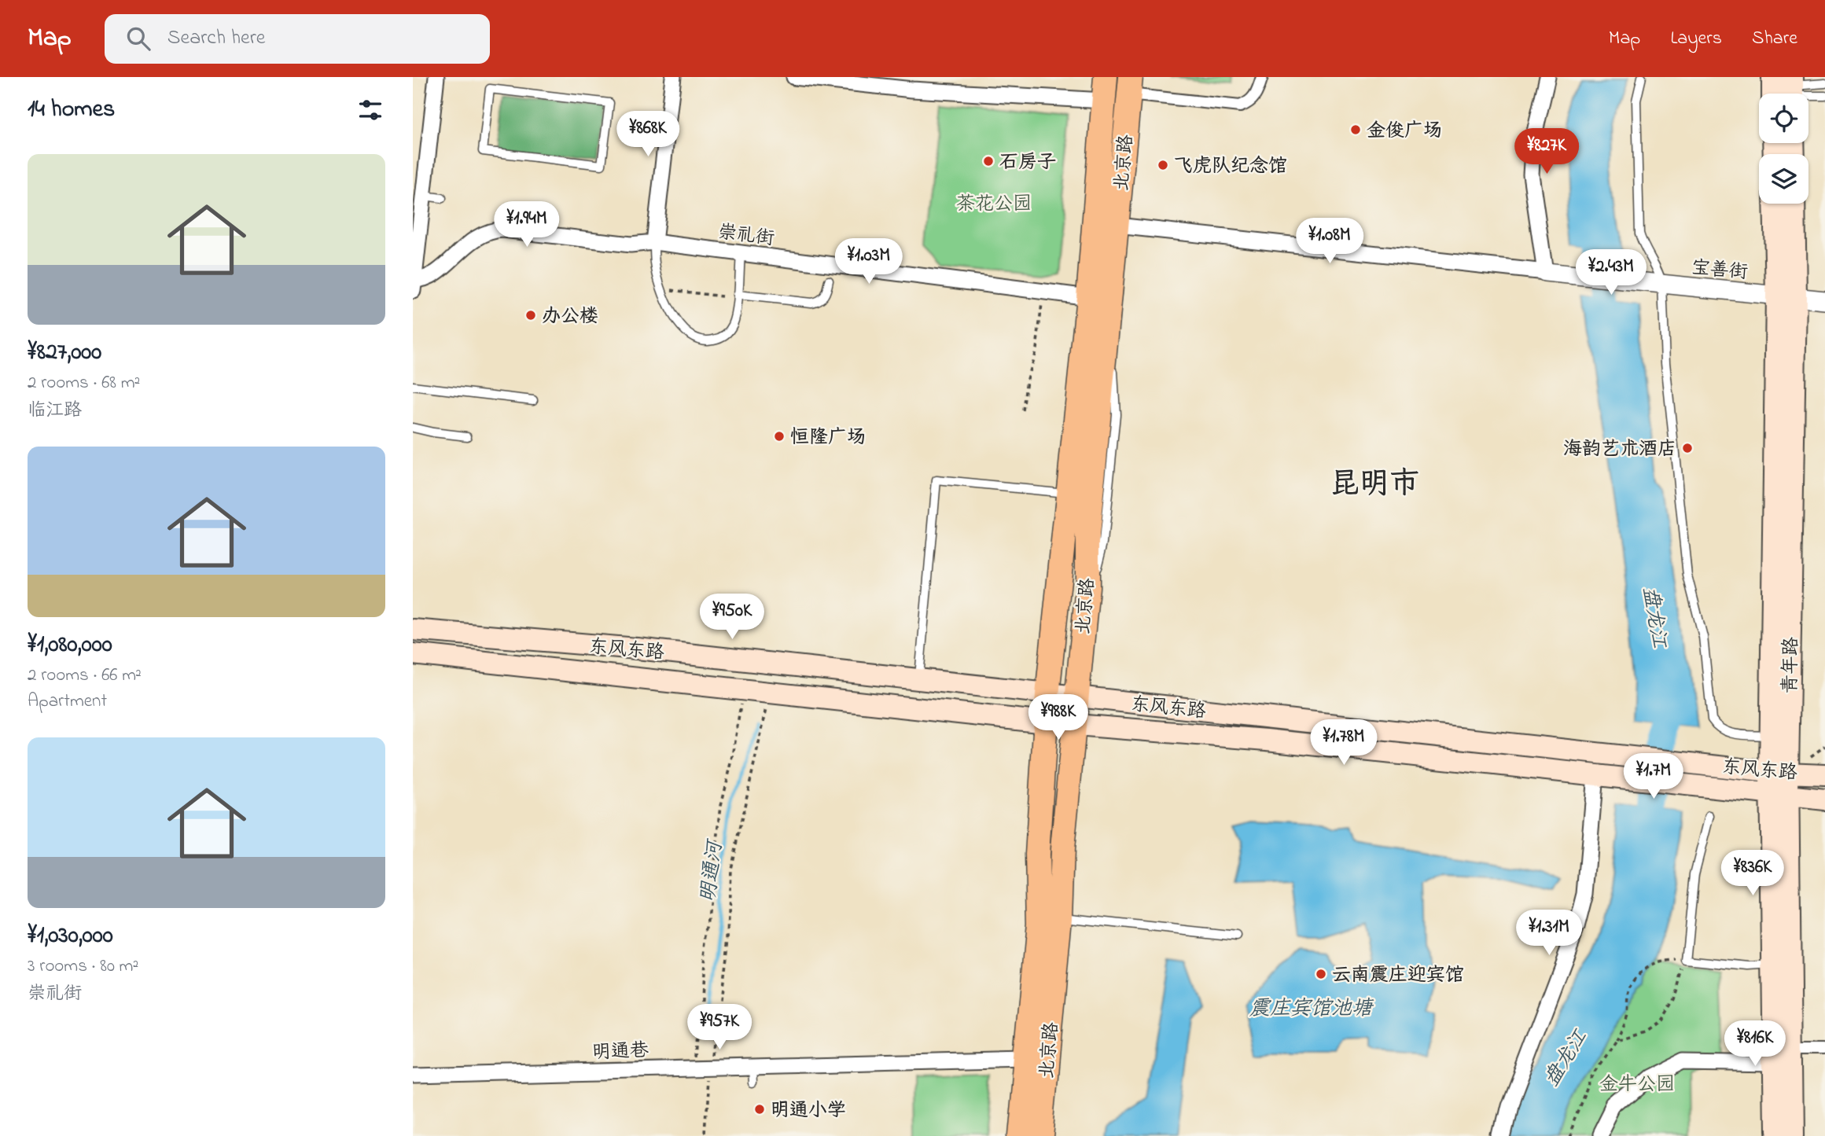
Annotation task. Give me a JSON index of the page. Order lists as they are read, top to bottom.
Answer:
{
  "streets": {
    "main road": ["北京路", "东风东路", "青年路"],
    "street": ["崇礼街", "宝善街", "明通巷"]
  },
  "crossings": [
    ["北京路", "崇礼街"],
    ["北京路", "东风东路"],
    ["北京路", "明通巷"],
    ["宝善街", "青年路"],
    ["东风东路", "青年路"]
  ],
  "districts": ["昆明市"],
  "water": ["盘龙江", "明通河", "震庄宾馆池塘"],
  "parks": ["茶花公园", "金牛公园"],
  "places": [
    "金俊广场",
    "石房子",
    "飞虎队纪念馆",
    "办公楼",
    "恒隆广场",
    "海韵艺术酒店",
    "云南震庄迎宾馆",
    "明通小学"
  ],
  "page": {
    "header": "Map",
    "search": "Search here",
    "nav": ["Map", "Layers", "Share"],
    "heading": "14 homes",
    "price": [
      "¥868K",
      "¥827K",
      "¥1.94M",
      "¥1.08M",
      "¥1.03M",
      "¥2.43M",
      "¥950K",
      "¥988K",
      "¥1.78M",
      "¥1.7M",
      "¥836K",
      "¥1.31M",
      "¥957K",
      "¥816K"
    ],
    "list": [
      {
        "name": "¥827,000",
        "note": "2 rooms · 68 m² · 临江路"
      },
      {
        "name": "¥1,080,000",
        "note": "2 rooms · 66 m² · Apartment"
      },
      {
        "name": "¥1,030,000",
        "note": "3 rooms · 80 m² · 崇礼街"
      }
    ]
  }
}
